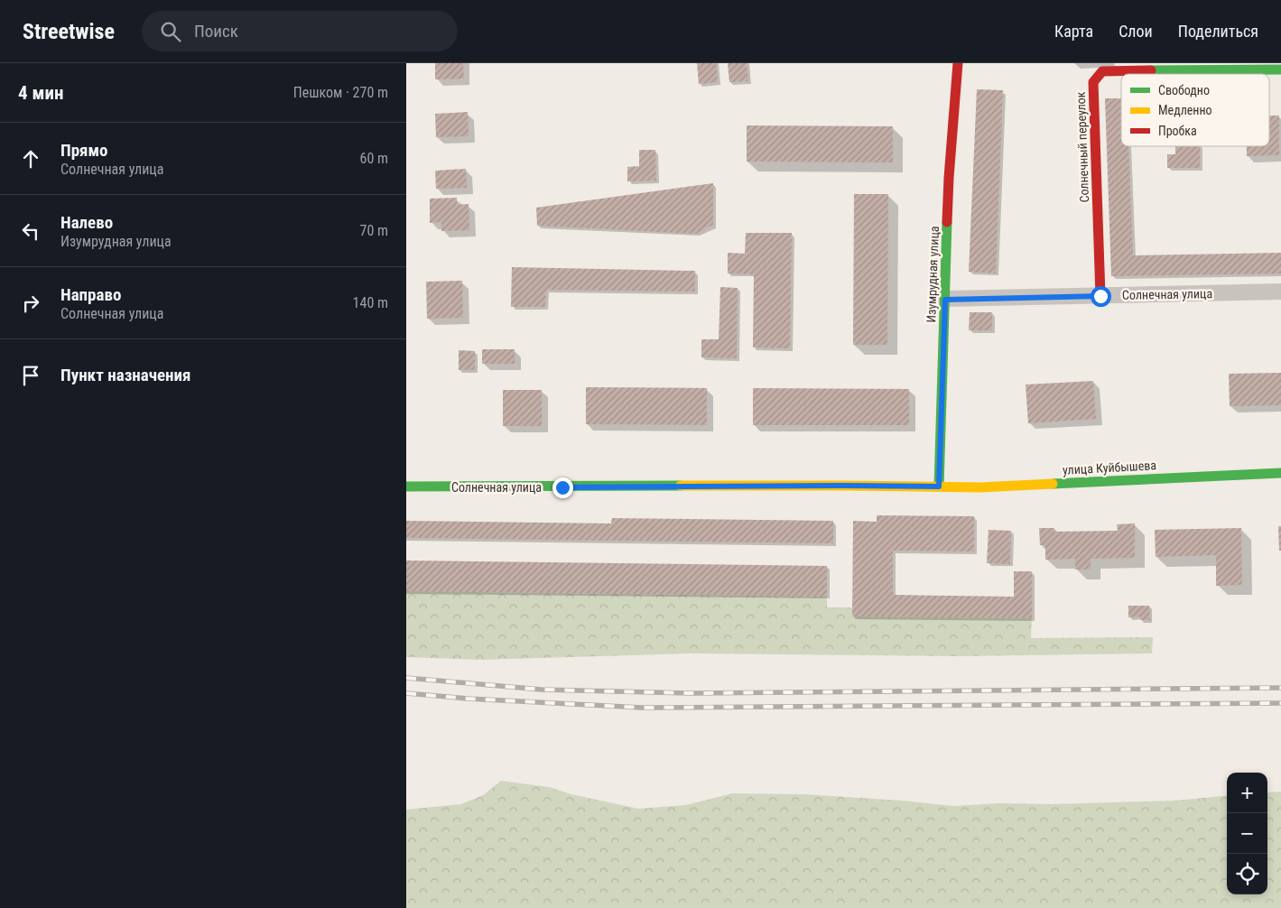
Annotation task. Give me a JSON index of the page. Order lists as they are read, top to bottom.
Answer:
{
  "streets": {
    "street": [
      "Солнечный переулок",
      "Изумрудная улица",
      "Солнечная улица",
      "улица Куйбышева"
    ]
  },
  "crossings": [
    ["Солнечный переулок", "Солнечная улица"],
    ["Изумрудная улица", "Солнечная улица"],
    ["Изумрудная улица", "улица Куйбышева"],
    ["Солнечная улица", "улица Куйбышева"]
  ],
  "legend": ["Свободно", "Медленно", "Пробка"],
  "page": {
    "header": "Streetwise",
    "search": "Поиск",
    "nav": ["Карта", "Слои", "Поделиться"],
    "heading": ["4 мин", "Пешком · 270 m"],
    "list": [
      ["Прямо", "Солнечная улица", "60 m"],
      ["Налево", "Изумрудная улица", "70 m"],
      ["Направо", "Солнечная улица", "140 m"],
      "Пункт назначения"
    ],
    "map_buttons": ["+", "−"]
  }
}
